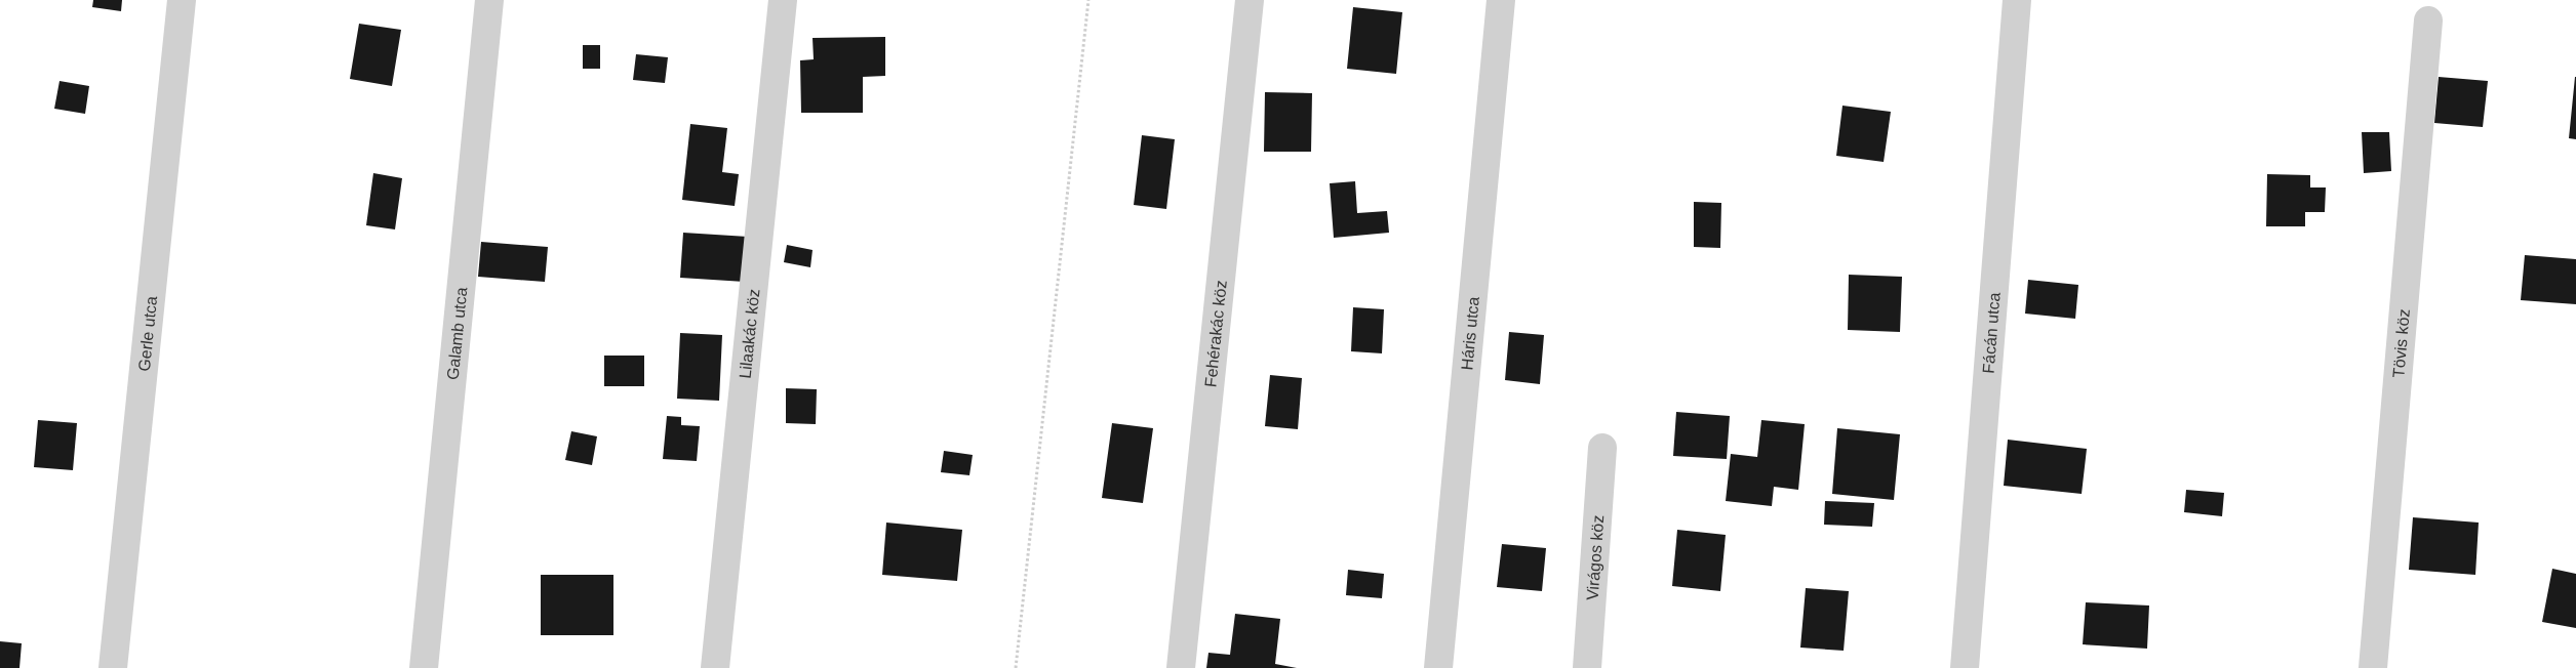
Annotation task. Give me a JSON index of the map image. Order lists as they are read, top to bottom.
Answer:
{
  "streets": {
    "street": [
      "Gerle utca",
      "Galamb utca",
      "Lilaakác köz",
      "Fehérakác köz",
      "Háris utca",
      "Fácán utca",
      "Tövis köz",
      "Virágos köz"
    ]
  }
}
